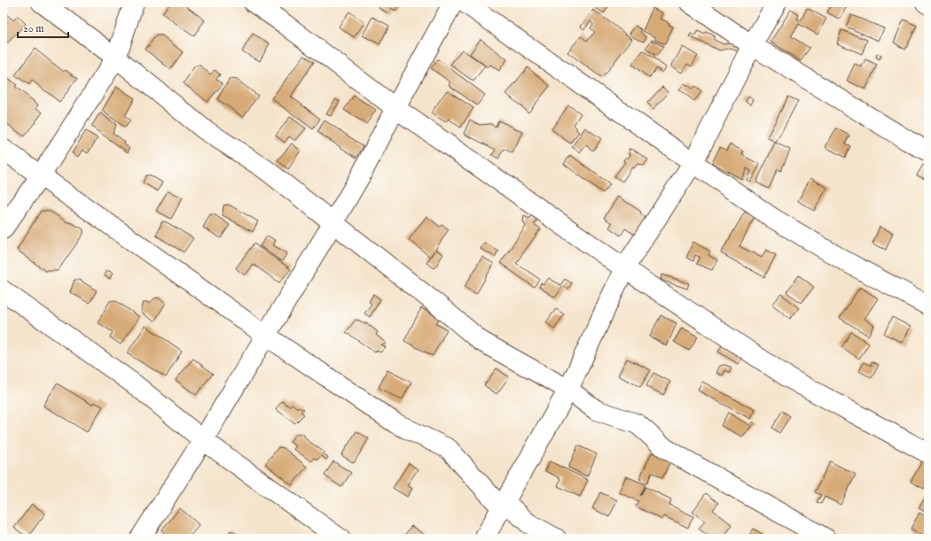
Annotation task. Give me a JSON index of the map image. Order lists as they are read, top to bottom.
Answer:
{
  "scale_bar": "20 m"
}
